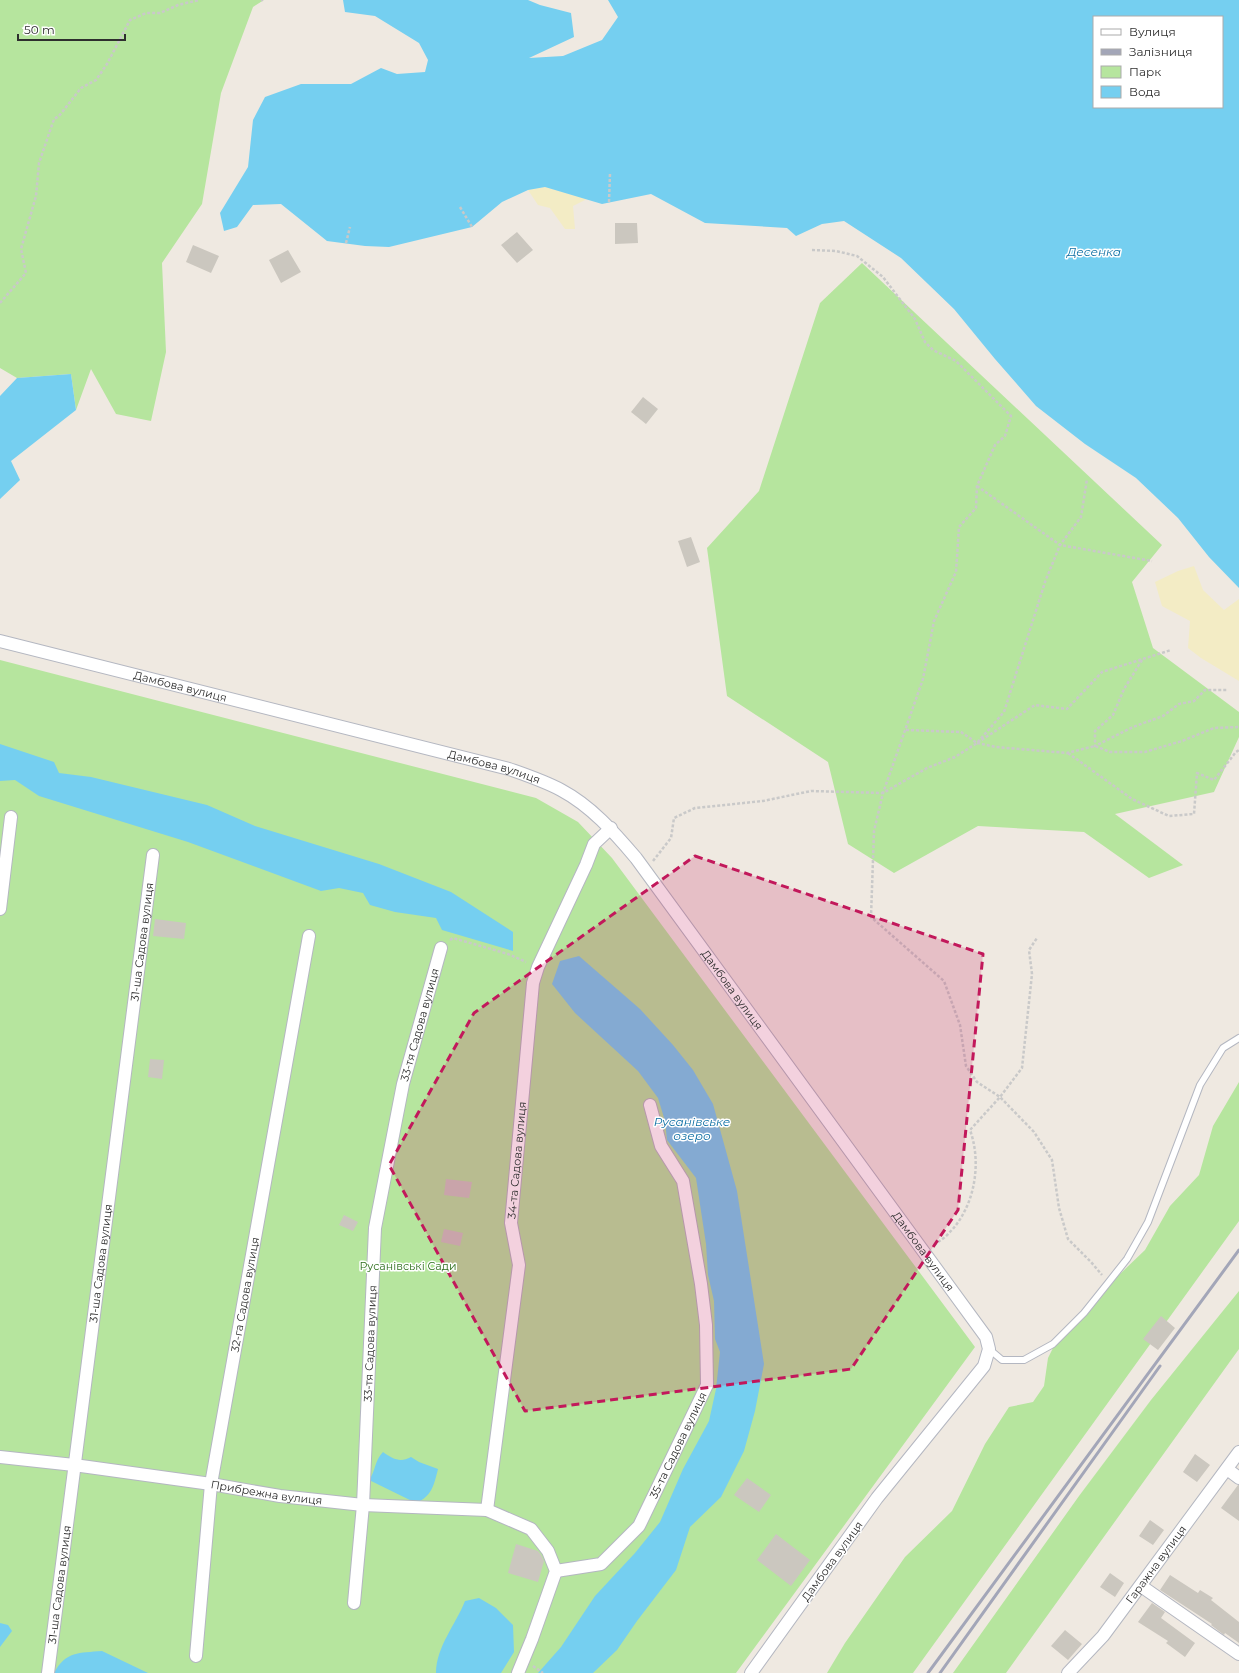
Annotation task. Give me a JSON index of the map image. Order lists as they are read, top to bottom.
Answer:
{
  "streets": {
    "street": [
      "Дамбова вулиця",
      "31-ша Садова вулиця",
      "33-тя Садова вулиця",
      "34-та Садова вулиця",
      "32-га Садова вулиця",
      "35-та Садова вулиця",
      "Прибрежна вулиця",
      "Гаражна вулиця"
    ]
  },
  "crossings": [
    ["Дамбова вулиця", "34-та Садова вулиця"],
    ["31-ша Садова вулиця", "Прибрежна вулиця"],
    ["33-тя Садова вулиця", "Прибрежна вулиця"],
    ["34-та Садова вулиця", "Прибрежна вулиця"],
    ["32-га Садова вулиця", "Прибрежна вулиця"],
    ["35-та Садова вулиця", "Прибрежна вулиця"]
  ],
  "water": ["Десенка", "Русанівське озеро"],
  "parks": ["Русанівські Сади"],
  "legend": [
    "Вулиця",
    "Залізниця",
    "Парк",
    "Вода"
  ],
  "scale_bar": "50 m"
}
